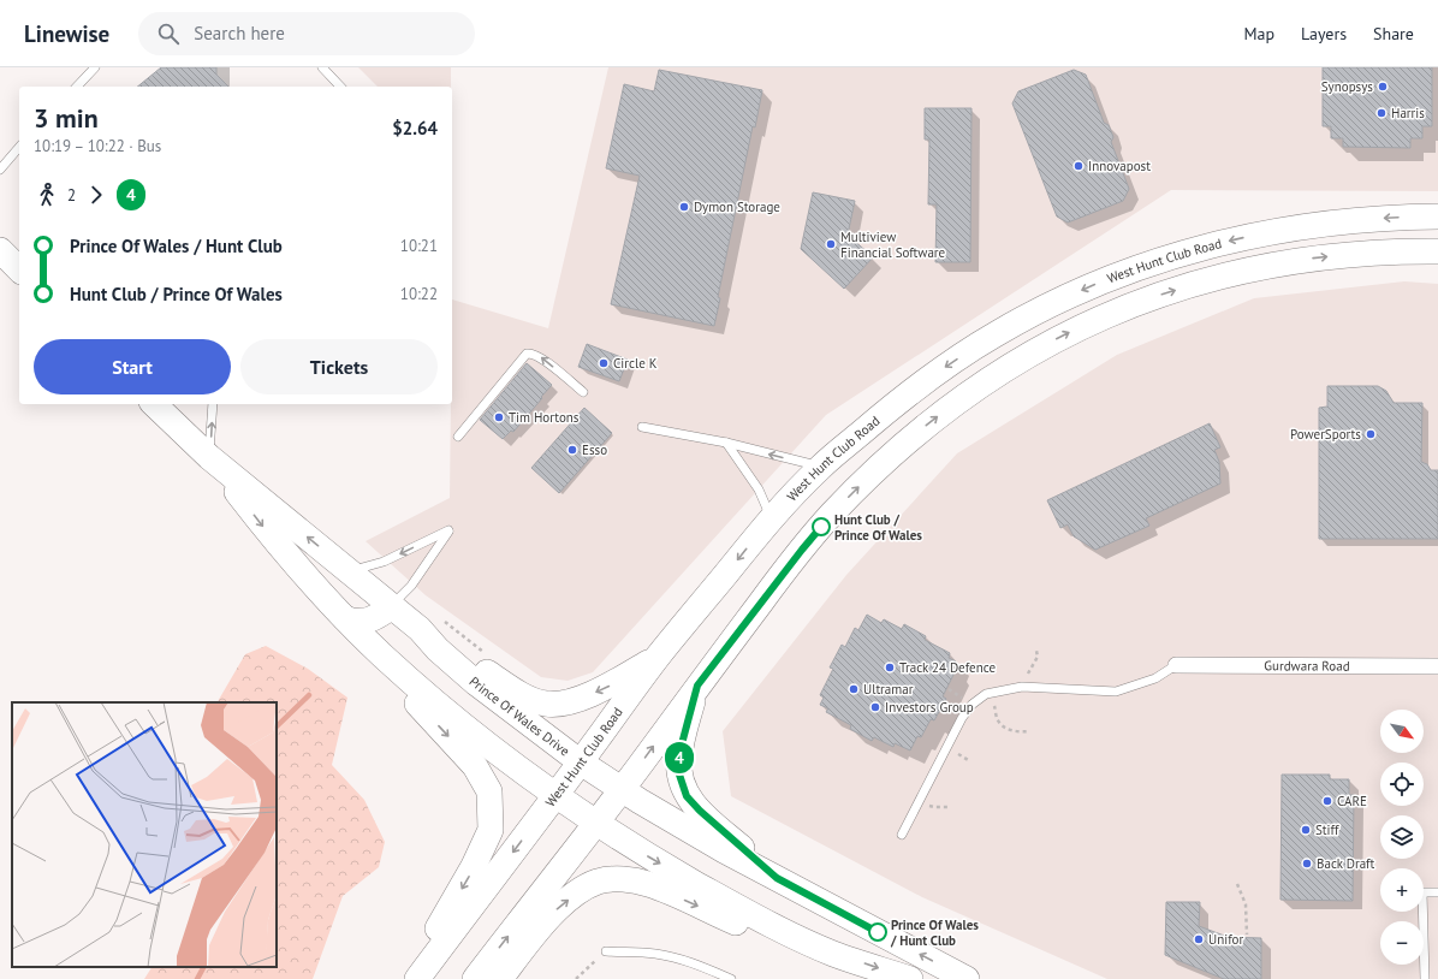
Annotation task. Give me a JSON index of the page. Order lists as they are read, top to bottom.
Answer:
{
  "streets": {
    "main road": ["West Hunt Club Road", "Prince Of Wales Drive"],
    "street": ["Gurdwara Road"]
  },
  "crossings": [
    ["West Hunt Club Road", "Prince Of Wales Drive"]
  ],
  "places": [
    "Synopsys",
    "Harris",
    "Innovapost",
    "Dymon Storage",
    "Multiview Financial Software",
    "Circle K",
    "Tim Hortons",
    "PowerSports",
    "Esso",
    "Hunt Club / Prince Of Wales",
    "Track 24 Defence",
    "Ultramar",
    "Investors Group",
    "CARE",
    "Stiff",
    "Back Draft",
    "Prince Of Wales / Hunt Club",
    "Unifor"
  ],
  "lines": ["bus line 4"],
  "north": "bottom right",
  "page": {
    "header": "Linewise",
    "search": "Search here",
    "nav": ["Map", "Layers", "Share"],
    "on_map": "4",
    "heading": ["3 min", "10:19 – 10:22 · Bus", "$2.64"],
    "legs": ["2", "4"],
    "list": [
      {
        "name": "Prince Of Wales / Hunt Club",
        "value": "10:21"
      },
      {
        "name": "Hunt Club / Prince Of Wales",
        "value": "10:22"
      }
    ],
    "buttons": ["Start", "Tickets"],
    "map_buttons": ["+", "−"]
  }
}
